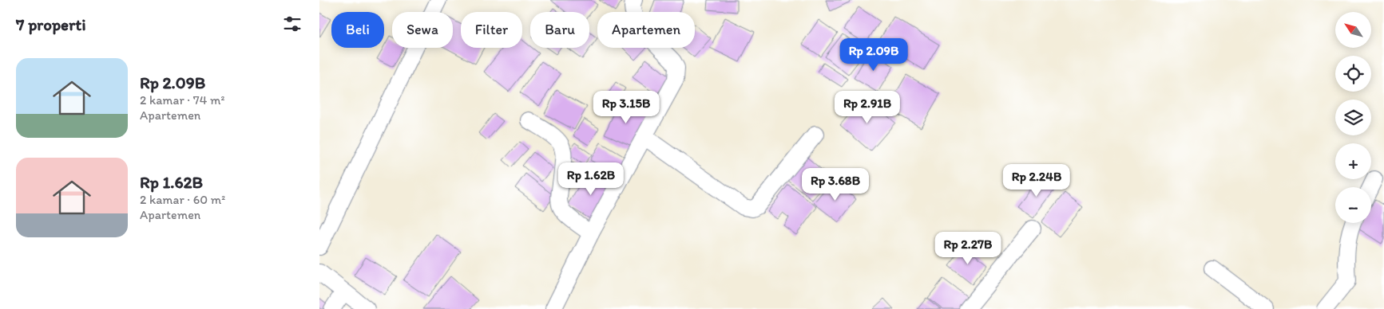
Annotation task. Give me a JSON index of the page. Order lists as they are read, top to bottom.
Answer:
{
  "north": "top left",
  "page": {
    "heading": "7 properti",
    "map_buttons": ["+", "−"],
    "chip": [
      "Beli",
      "Sewa",
      "Filter",
      "Baru",
      "Apartemen"
    ],
    "price": [
      "Rp 2.09B",
      "Rp 3.15B",
      "Rp 2.91B",
      "Rp 1.62B",
      "Rp 2.24B",
      "Rp 3.68B",
      "Rp 2.27B"
    ],
    "list": [
      {
        "name": "Rp 2.09B",
        "note": "2 kamar · 74 m² · Apartemen"
      },
      {
        "name": "Rp 1.62B",
        "note": "2 kamar · 60 m² · Apartemen"
      }
    ]
  }
}
